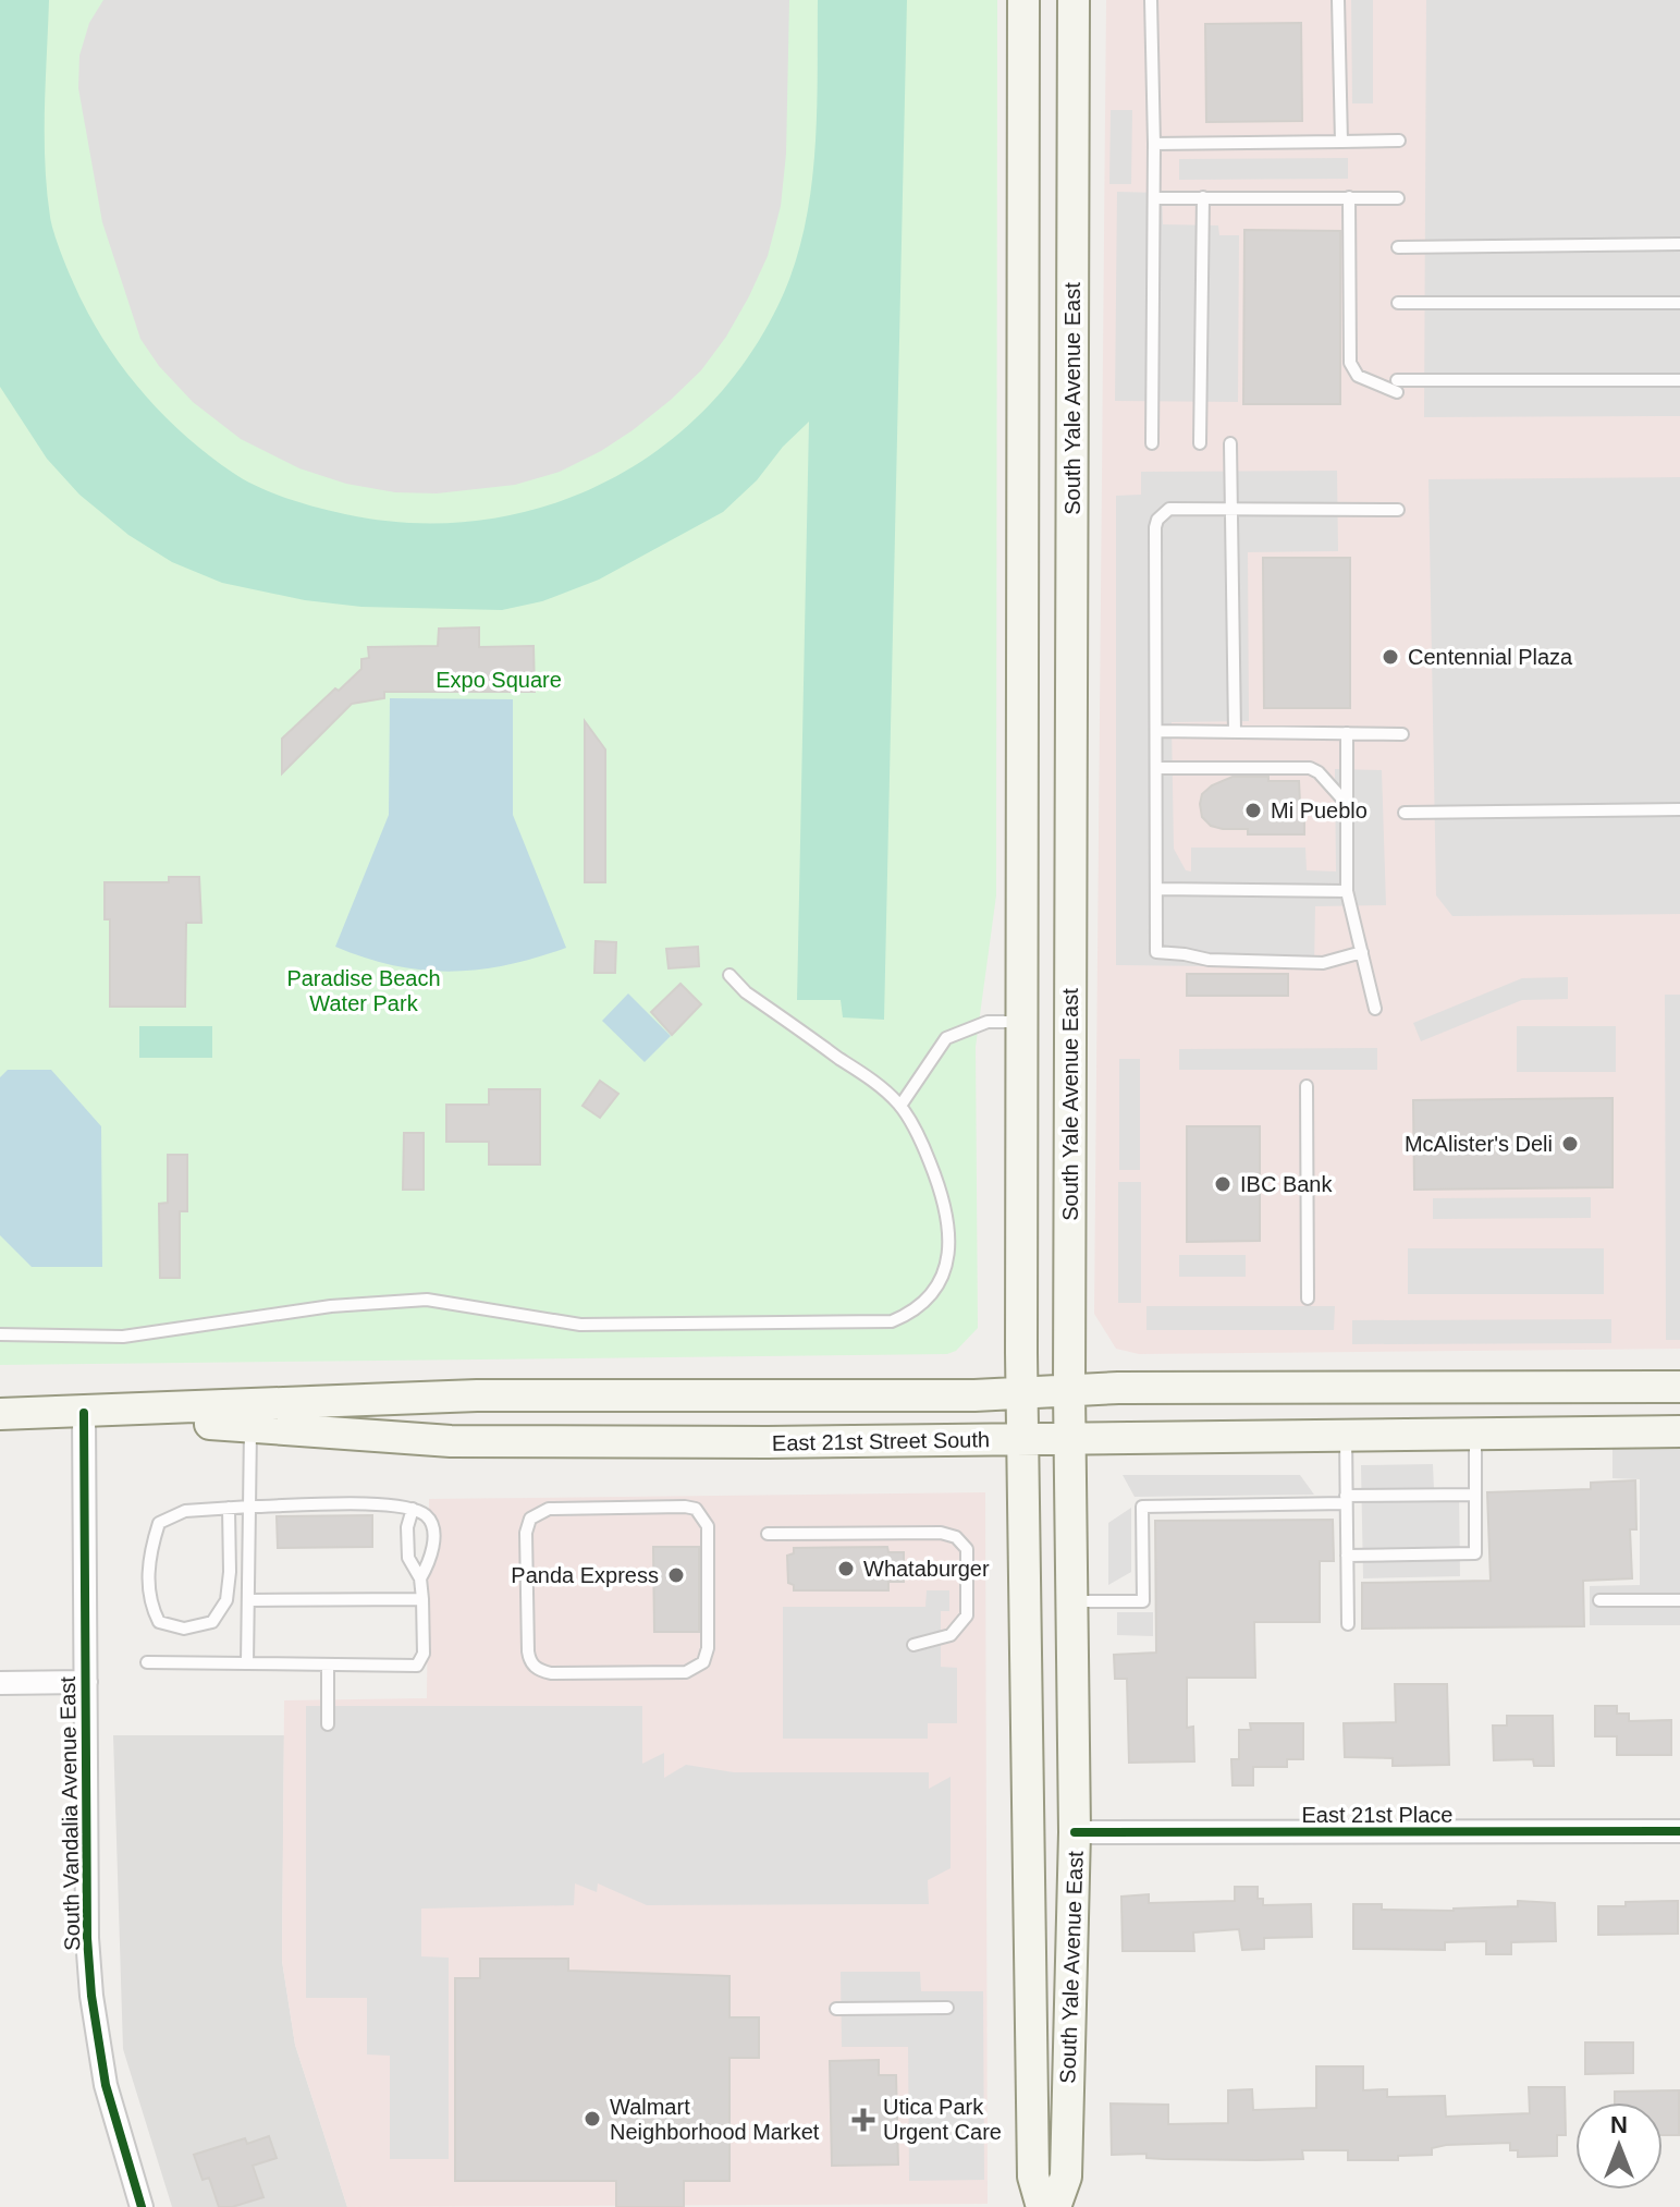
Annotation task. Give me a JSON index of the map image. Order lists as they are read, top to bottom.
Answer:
{
  "streets": {
    "main road": ["South Yale Avenue East", "East 21st Street South"],
    "street": ["South Vandalia Avenue East", "East 21st Place"]
  },
  "crossings": [
    ["South Yale Avenue East", "East 21st Street South"],
    ["South Yale Avenue East", "East 21st Place"],
    ["East 21st Street South", "South Vandalia Avenue East"]
  ],
  "parks": ["Expo Square", "Paradise Beach Water Park"],
  "places": {
    "other": [
      "Centennial Plaza",
      "Mi Pueblo",
      "McAlister's Deli",
      "IBC Bank",
      "Whataburger",
      "Panda Express",
      "Walmart Neighborhood Market"
    ],
    "health": ["Utica Park Urgent Care"]
  },
  "north": "top"
}
